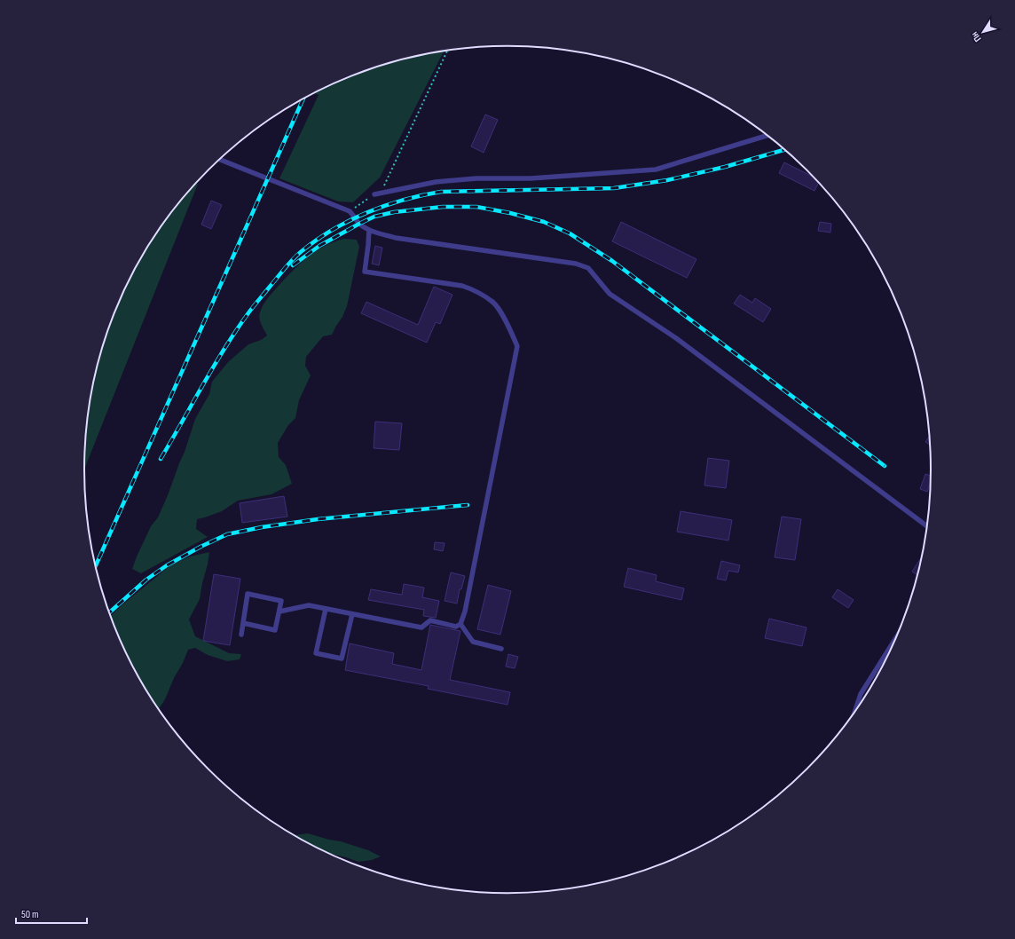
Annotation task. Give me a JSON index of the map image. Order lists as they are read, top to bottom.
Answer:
{
  "scale_bar": "50 m",
  "north": "bottom left"
}
